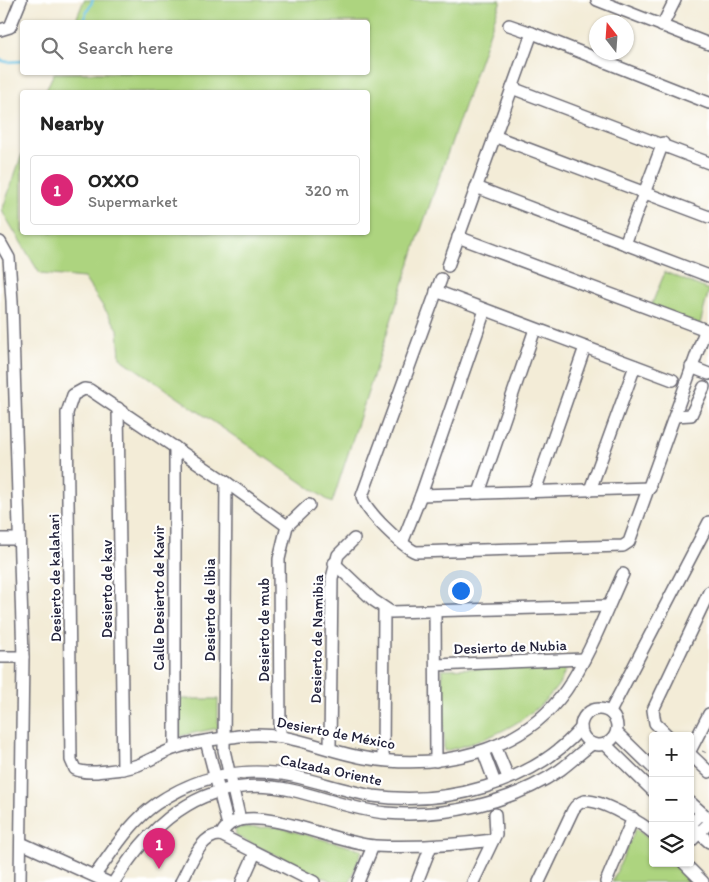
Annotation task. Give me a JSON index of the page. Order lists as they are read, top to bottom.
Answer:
{
  "streets": {
    "street": [
      "Desierto de kalahari",
      "Desierto de kav",
      "Calle Desierto de Kavir",
      "Desierto de libia",
      "Desierto de mub",
      "Desierto de Namibia",
      "Desierto de Nubia",
      "Desierto de México",
      "Calzada Oriente"
    ]
  },
  "crossings": [
    ["Desierto de kalahari", "Desierto de kav"],
    ["Desierto de kalahari", "Desierto de México"],
    ["Desierto de kav", "Desierto de México"],
    ["Calle Desierto de Kavir", "Desierto de México"],
    ["Desierto de libia", "Desierto de México"],
    ["Desierto de libia", "Calzada Oriente"],
    ["Desierto de mub", "Desierto de México"],
    ["Desierto de Namibia", "Desierto de México"],
    ["Desierto de Nubia", "Desierto de México"]
  ],
  "north": "top",
  "page": {
    "search": "Search here",
    "heading": "Nearby",
    "list": [
      {
        "mark": "1",
        "name": "OXXO",
        "note": "Supermarket",
        "value": "320 m"
      }
    ],
    "map_buttons": ["+", "−"],
    "pins": "1"
  }
}
